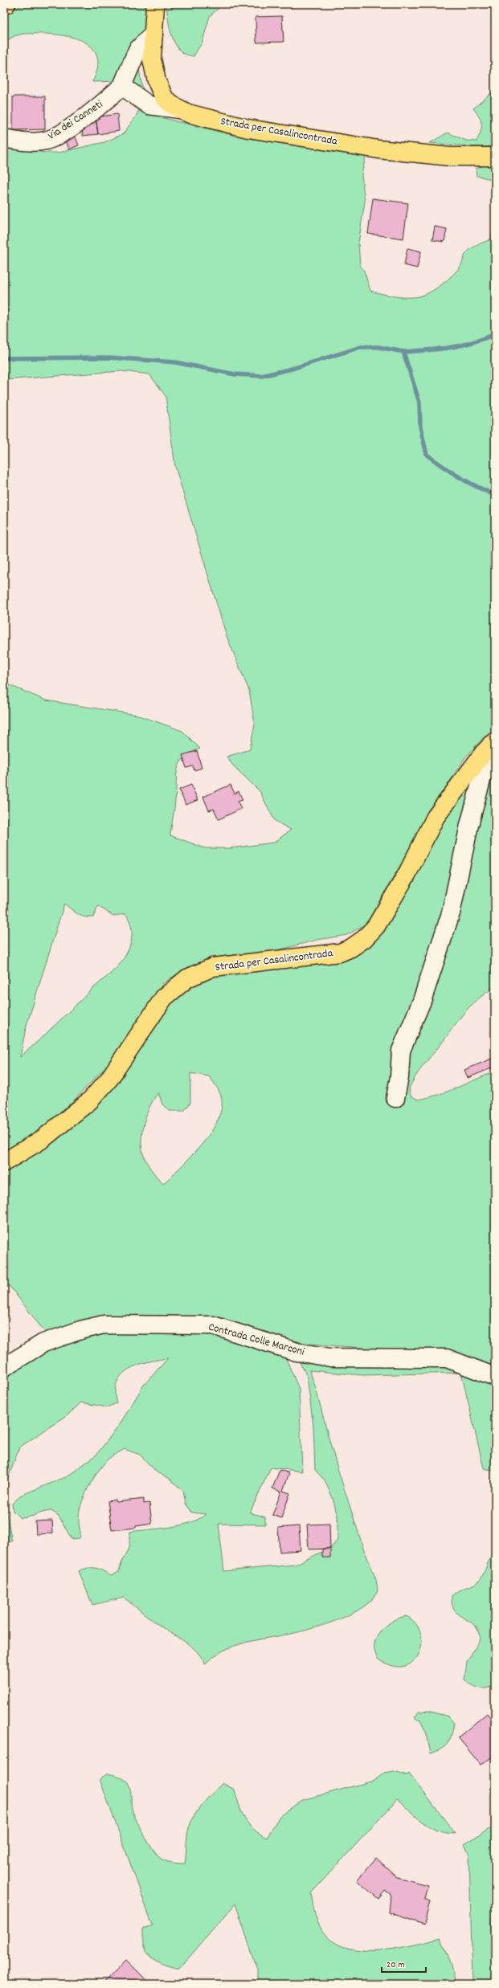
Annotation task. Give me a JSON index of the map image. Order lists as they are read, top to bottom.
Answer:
{
  "streets": {
    "main road": ["Strada per Casalincontrada"],
    "street": ["Via dei Canneti", "Contrada Colle Marconi"]
  },
  "crossings": [
    ["Via dei Canneti", "Strada per Casalincontrada"]
  ],
  "scale_bar": "20 m"
}
